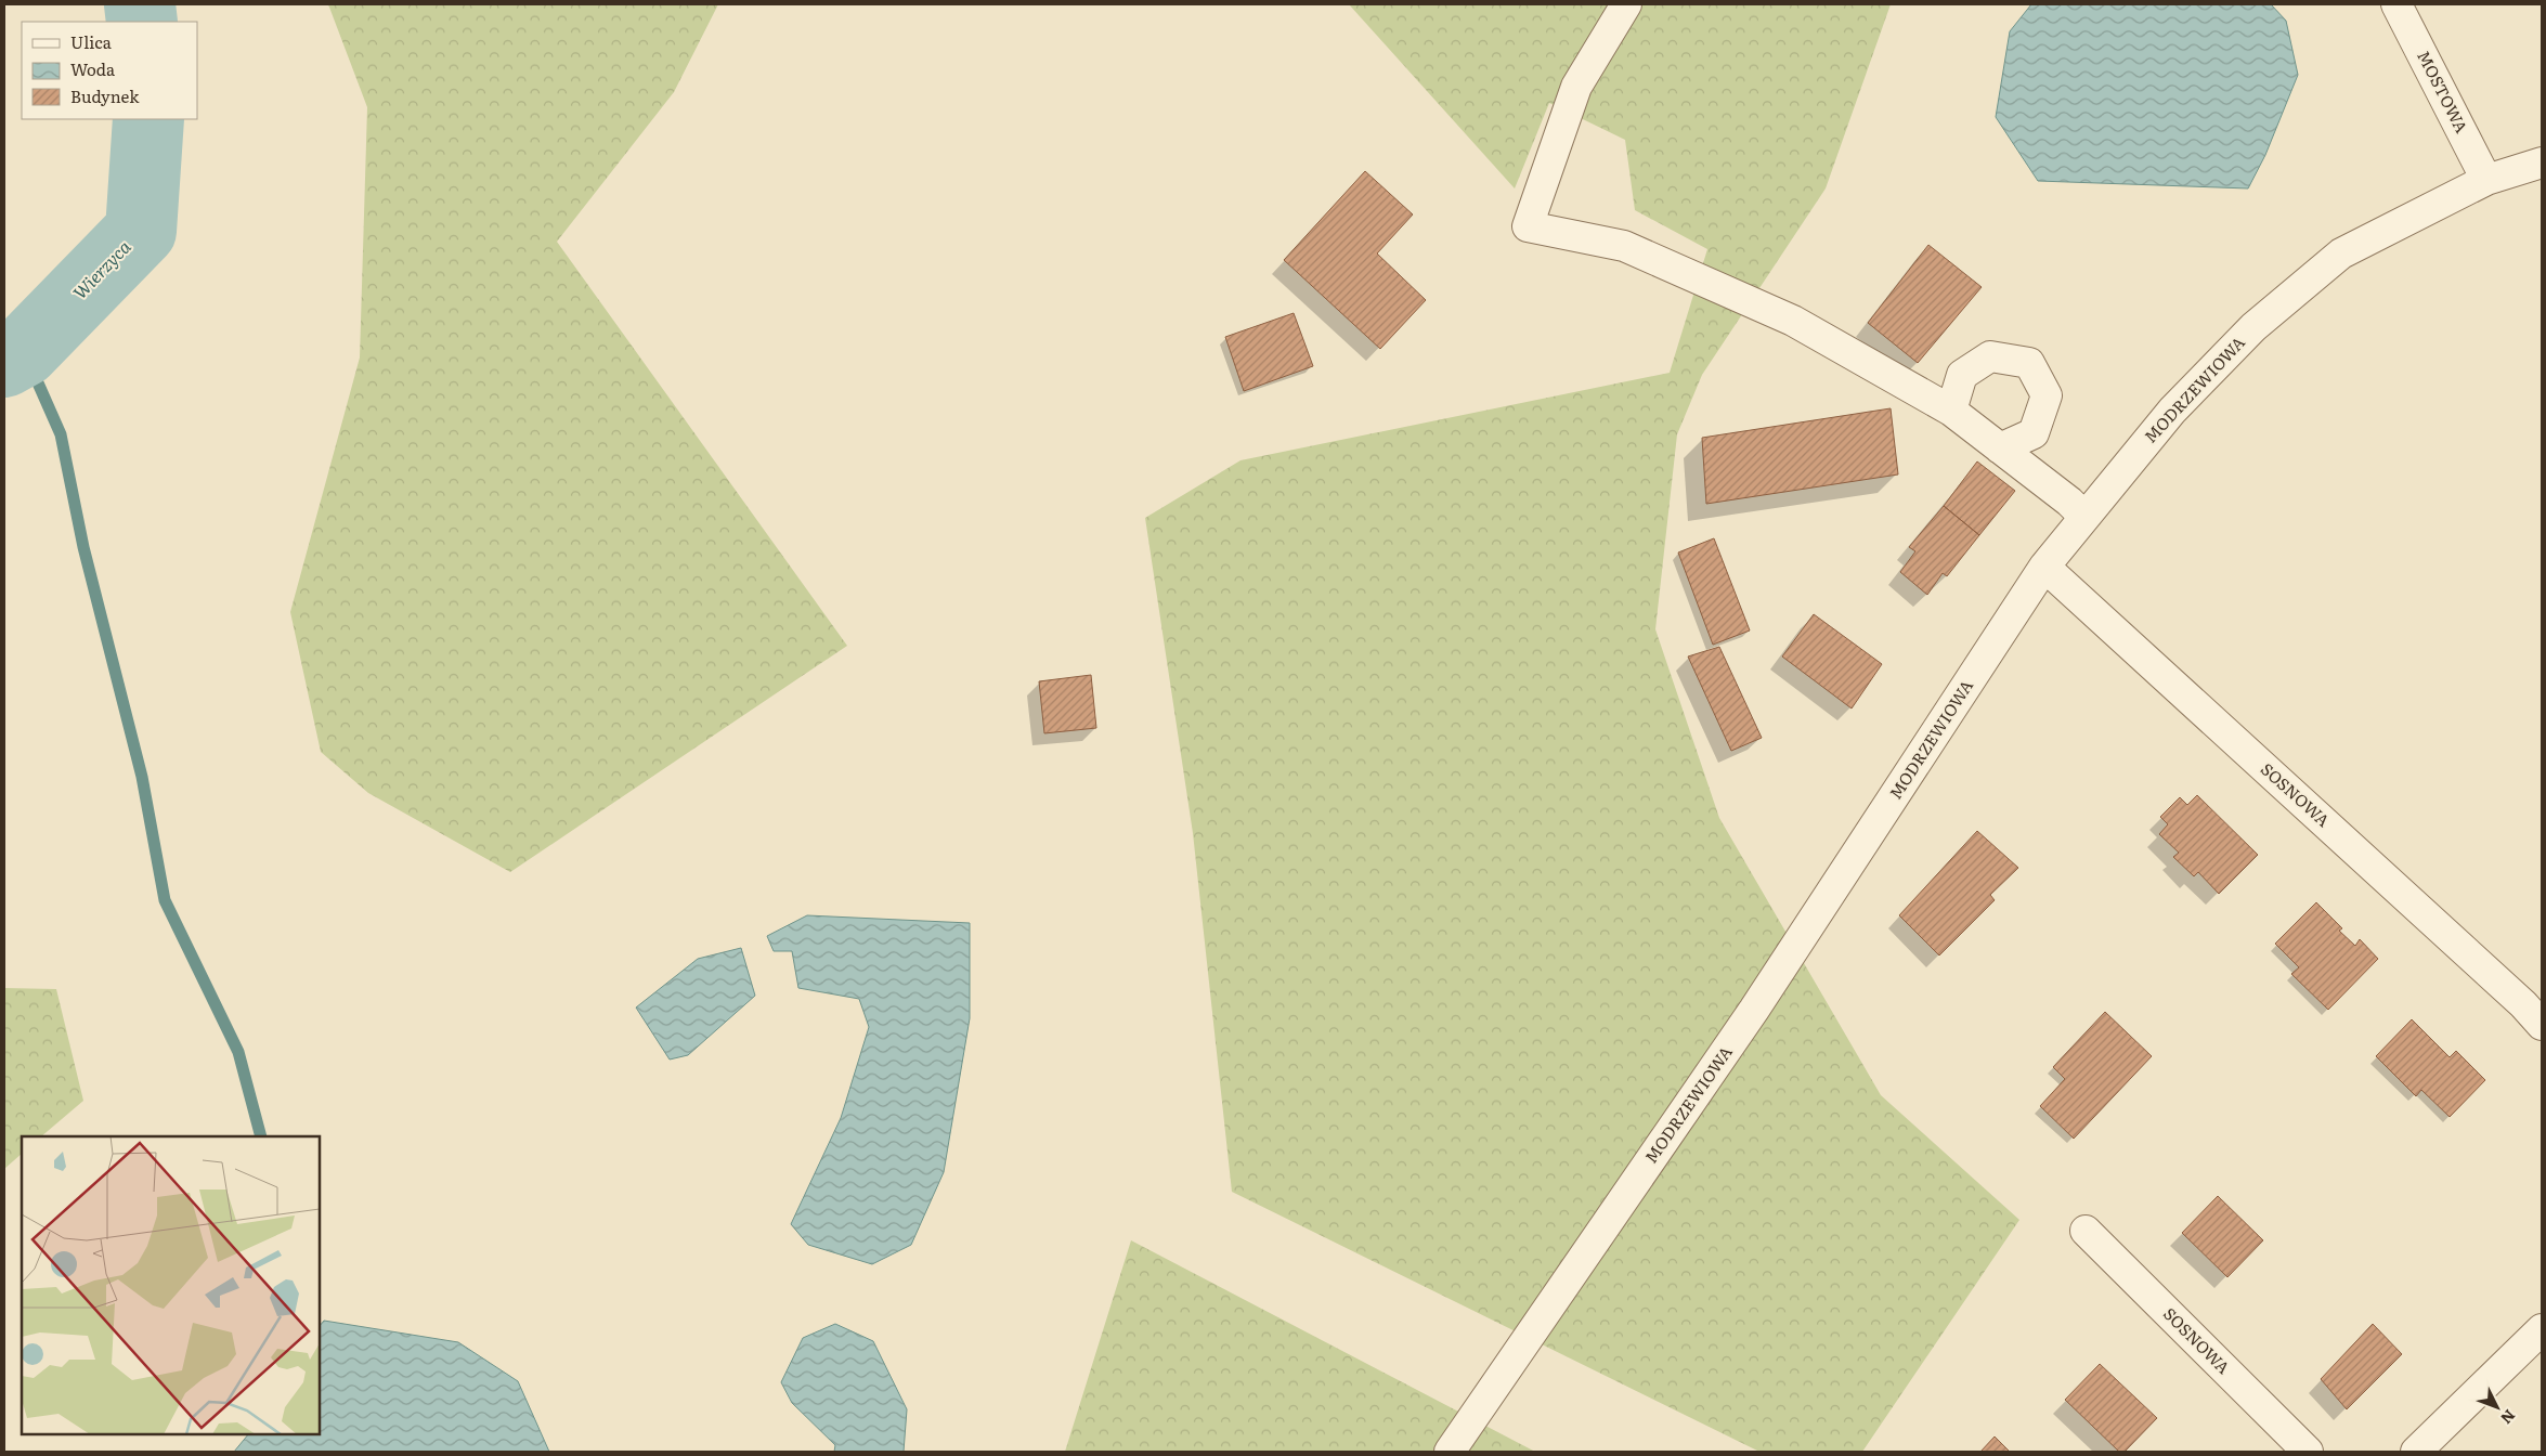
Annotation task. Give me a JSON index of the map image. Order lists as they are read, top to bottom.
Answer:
{
  "streets": {
    "street": ["MOSTOWA", "MODRZEWIOWA", "SOSNOWA"]
  },
  "crossings": [
    ["MOSTOWA", "MODRZEWIOWA"],
    ["MODRZEWIOWA", "SOSNOWA"]
  ],
  "water": ["Wierzyca"],
  "legend": ["Ulica", "Woda", "Budynek"],
  "north": "bottom right"
}
